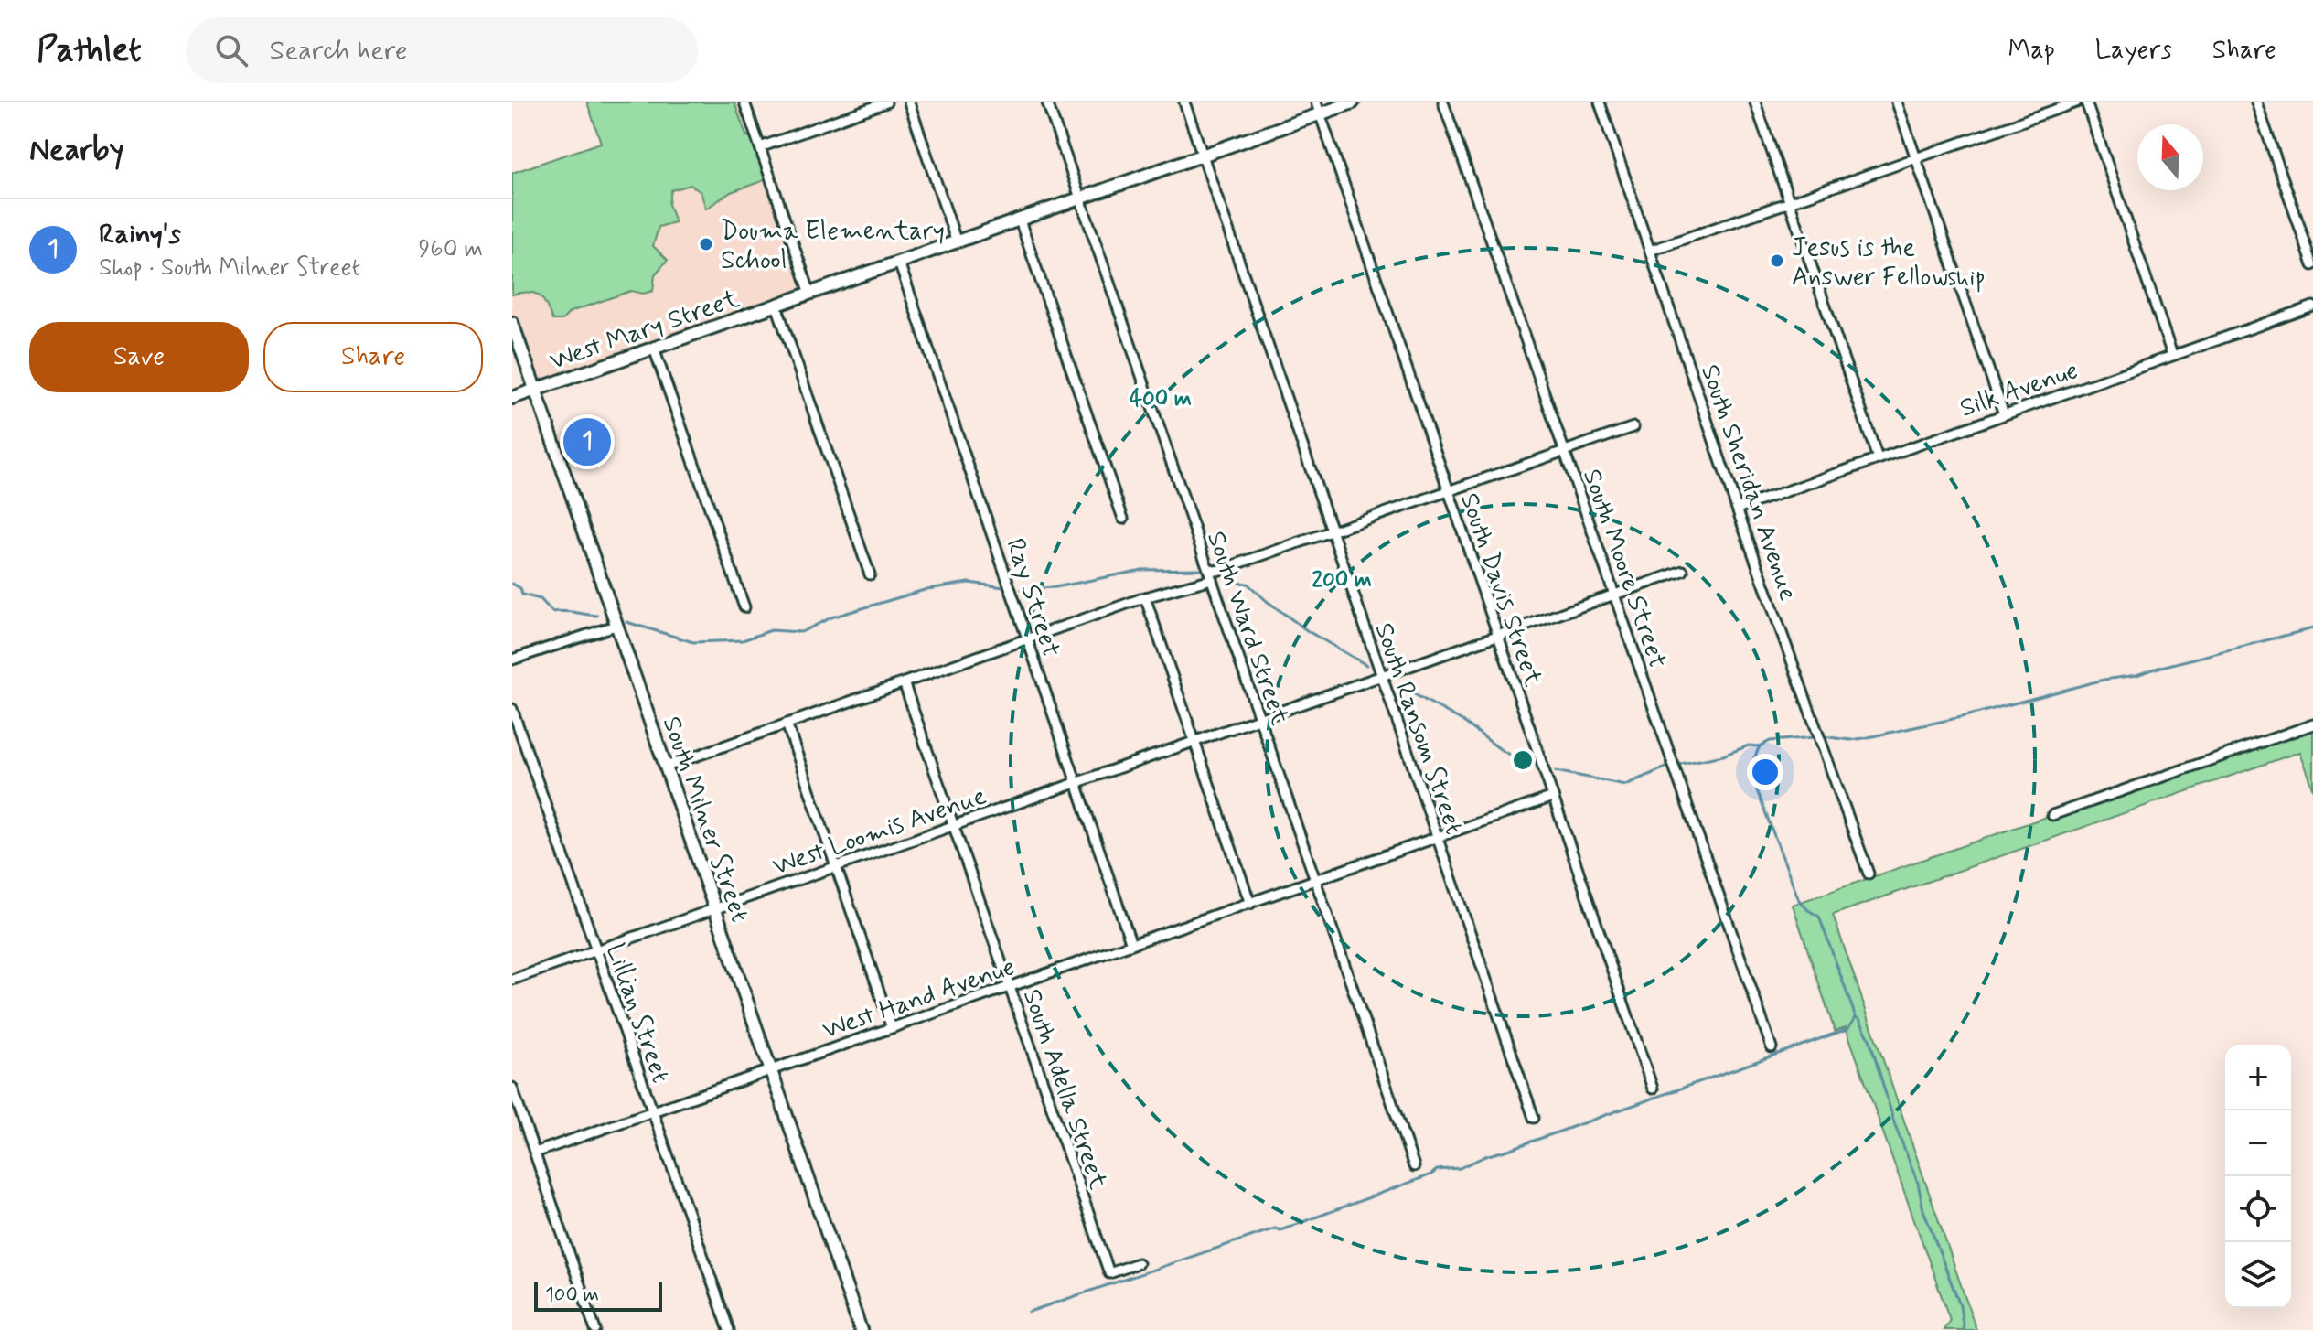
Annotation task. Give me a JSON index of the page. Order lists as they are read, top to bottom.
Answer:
{
  "streets": {
    "street": [
      "West Mary Street",
      "Silk Avenue",
      "South Sheridan Avenue",
      "South Moore Street",
      "South Davis Street",
      "Ray Street",
      "South Ward Street",
      "South Ransom Street",
      "South Milner Street",
      "West Loomis Avenue",
      "West Hand Avenue",
      "Lillian Street",
      "South Adella Street"
    ]
  },
  "crossings": [
    ["West Mary Street", "South Davis Street"],
    ["West Mary Street", "Ray Street"],
    ["West Mary Street", "South Ward Street"],
    ["West Mary Street", "South Ransom Street"],
    ["West Mary Street", "South Milner Street"],
    ["Silk Avenue", "South Sheridan Avenue"],
    ["South Moore Street", "West Loomis Avenue"],
    ["South Davis Street", "West Loomis Avenue"],
    ["South Davis Street", "West Hand Avenue"],
    ["Ray Street", "West Loomis Avenue"],
    ["Ray Street", "West Hand Avenue"],
    ["South Ward Street", "West Loomis Avenue"],
    ["South Ward Street", "West Hand Avenue"],
    ["South Ransom Street", "West Loomis Avenue"],
    ["South Ransom Street", "West Hand Avenue"],
    ["South Milner Street", "West Loomis Avenue"],
    ["South Milner Street", "West Hand Avenue"],
    ["West Loomis Avenue", "Lillian Street"],
    ["West Loomis Avenue", "South Adella Street"],
    ["West Hand Avenue", "Lillian Street"],
    ["West Hand Avenue", "South Adella Street"]
  ],
  "places": ["Douma Elementary School", "Jesus is the Answer Fellowship"],
  "scale_bar": "100 m",
  "north": "top",
  "page": {
    "header": "Pathlet",
    "search": "Search here",
    "nav": ["Map", "Layers", "Share"],
    "heading": "Nearby",
    "list": [
      {
        "mark": "1",
        "name": "Rainy's",
        "note": "Shop · South Milner Street",
        "value": "960 m"
      }
    ],
    "buttons": ["Save", "Share"],
    "pins": "1",
    "map_buttons": ["+", "−"],
    "scale": "100 m"
  },
  "rings": ["400 m", "200 m"]
}
